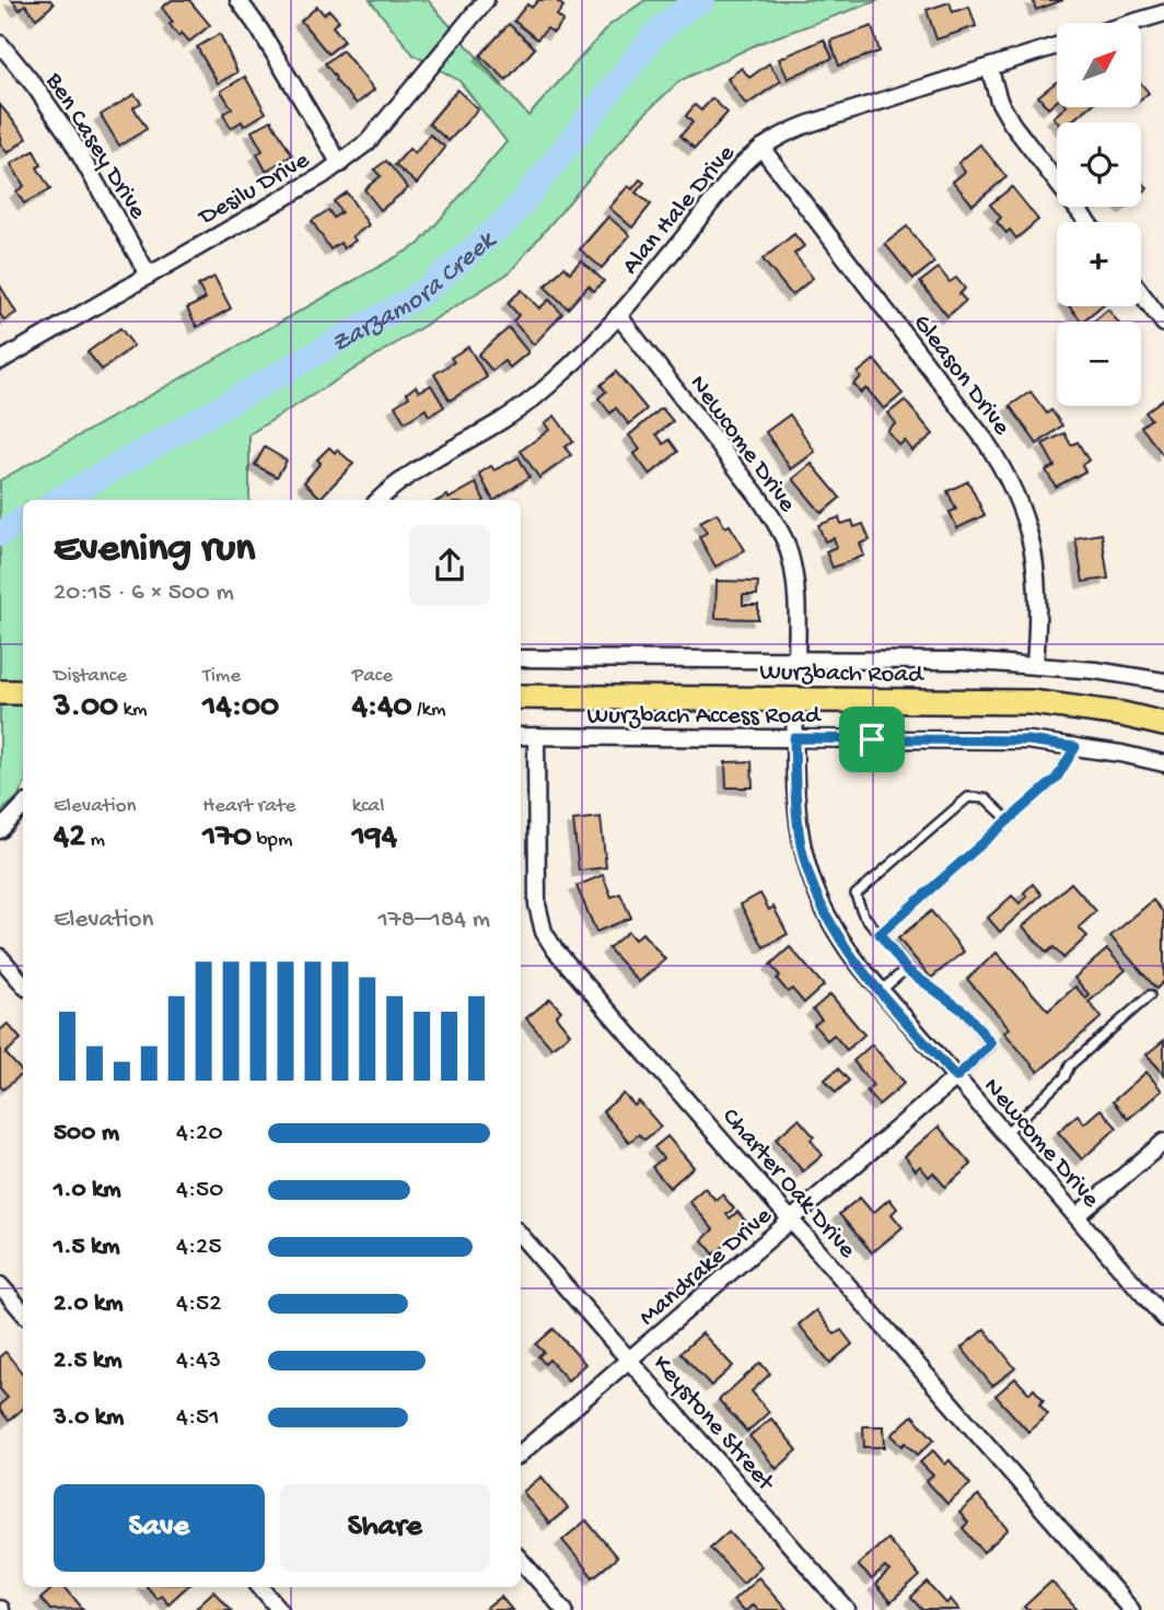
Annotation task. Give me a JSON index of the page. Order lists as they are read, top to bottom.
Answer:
{
  "streets": {
    "main road": ["Wurzbach Road"],
    "street": [
      "Ben Casey Drive",
      "Desilu Drive",
      "Alan Hale Drive",
      "Gleason Drive",
      "Newcome Drive",
      "Wurzbach Access Road",
      "Charter Oak Drive",
      "Mandrake Drive",
      "Keystone Street"
    ]
  },
  "crossings": [
    ["Ben Casey Drive", "Desilu Drive"],
    ["Alan Hale Drive", "Gleason Drive"],
    ["Alan Hale Drive", "Newcome Drive"],
    ["Newcome Drive", "Wurzbach Road"],
    ["Newcome Drive", "Wurzbach Access Road"],
    ["Newcome Drive", "Mandrake Drive"],
    ["Wurzbach Access Road", "Charter Oak Drive"],
    ["Charter Oak Drive", "Mandrake Drive"],
    ["Mandrake Drive", "Keystone Street"]
  ],
  "water": ["Zarzamora Creek"],
  "north": "top right",
  "page": {
    "map_buttons": ["+", "−"],
    "heading": ["Evening run", "20:15 · 6 × 500 m"],
    "stats": [
      ["Distance", "3.00 km"],
      ["Time", "14:00"],
      ["Pace", "4:40 /km"],
      ["Elevation", "42 m"],
      ["Heart rate", "170 bpm"],
      ["kcal", "194"]
    ],
    "chart": ["Elevation", "178–184 m"],
    "list": [
      {
        "name": "500 m",
        "note": "4:20"
      },
      {
        "name": "1.0 km",
        "note": "4:50"
      },
      {
        "name": "1.5 km",
        "note": "4:25"
      },
      {
        "name": "2.0 km",
        "note": "4:52"
      },
      {
        "name": "2.5 km",
        "note": "4:43"
      },
      {
        "name": "3.0 km",
        "note": "4:51"
      }
    ],
    "buttons": ["Save", "Share"]
  }
}
